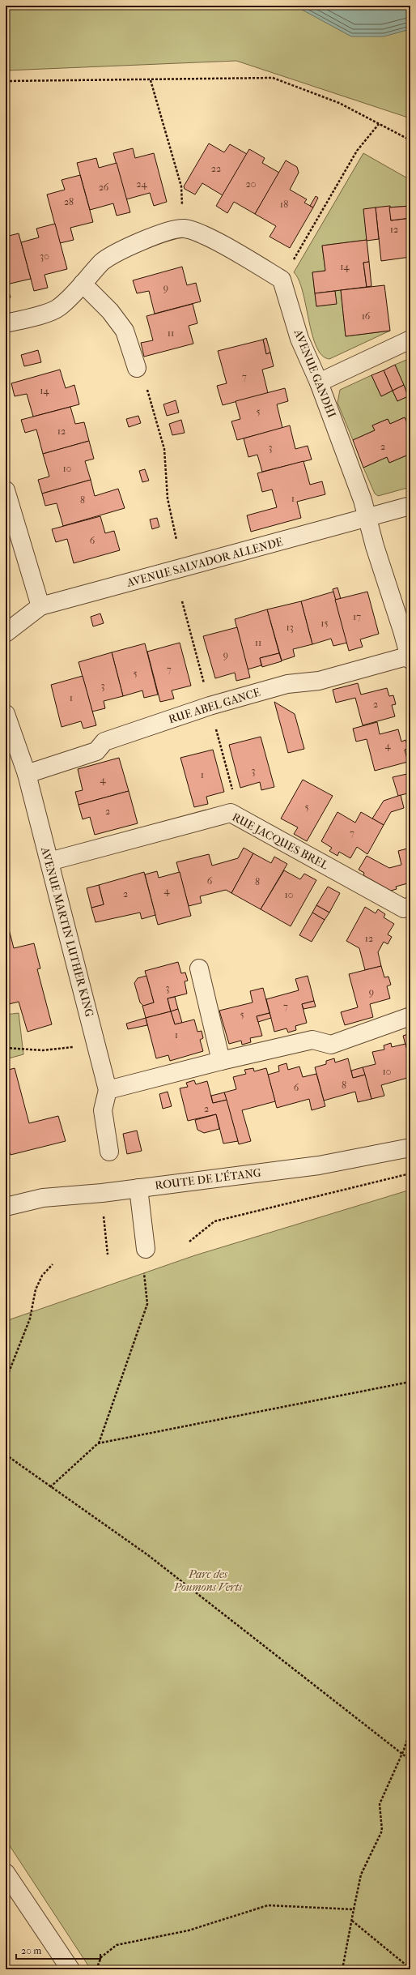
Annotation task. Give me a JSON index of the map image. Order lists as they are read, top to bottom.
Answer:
{
  "streets": {
    "street": [
      "AVENUE GANDHI",
      "AVENUE SALVADOR ALLENDE",
      "RUE ABEL GANCE",
      "RUE JACQUES BREL",
      "AVENUE MARTIN LUTHER KING",
      "ROUTE DE L'ÉTANG"
    ]
  },
  "crossings": [
    ["AVENUE GANDHI", "AVENUE SALVADOR ALLENDE"],
    ["AVENUE GANDHI", "RUE ABEL GANCE"],
    ["RUE ABEL GANCE", "AVENUE MARTIN LUTHER KING"],
    ["RUE JACQUES BREL", "AVENUE MARTIN LUTHER KING"]
  ],
  "parks": ["Parc des Poumons Verts"],
  "house_numbers": [
    "22",
    "24",
    "20",
    "26",
    "28",
    "18",
    "12",
    "30",
    "14",
    "9",
    "16",
    "11",
    "7",
    "14",
    "5",
    "12",
    "2",
    "3",
    "10",
    "1",
    "8",
    "6",
    "17",
    "15",
    "13",
    "11",
    "9",
    "7",
    "5",
    "3",
    "1",
    "2",
    "4",
    "3",
    "1",
    "4",
    "5",
    "2",
    "7",
    "6",
    "8",
    "4",
    "2",
    "10",
    "12",
    "3",
    "9",
    "7",
    "5",
    "1",
    "10",
    "8",
    "6",
    "2"
  ],
  "scale_bar": "20 m"
}
